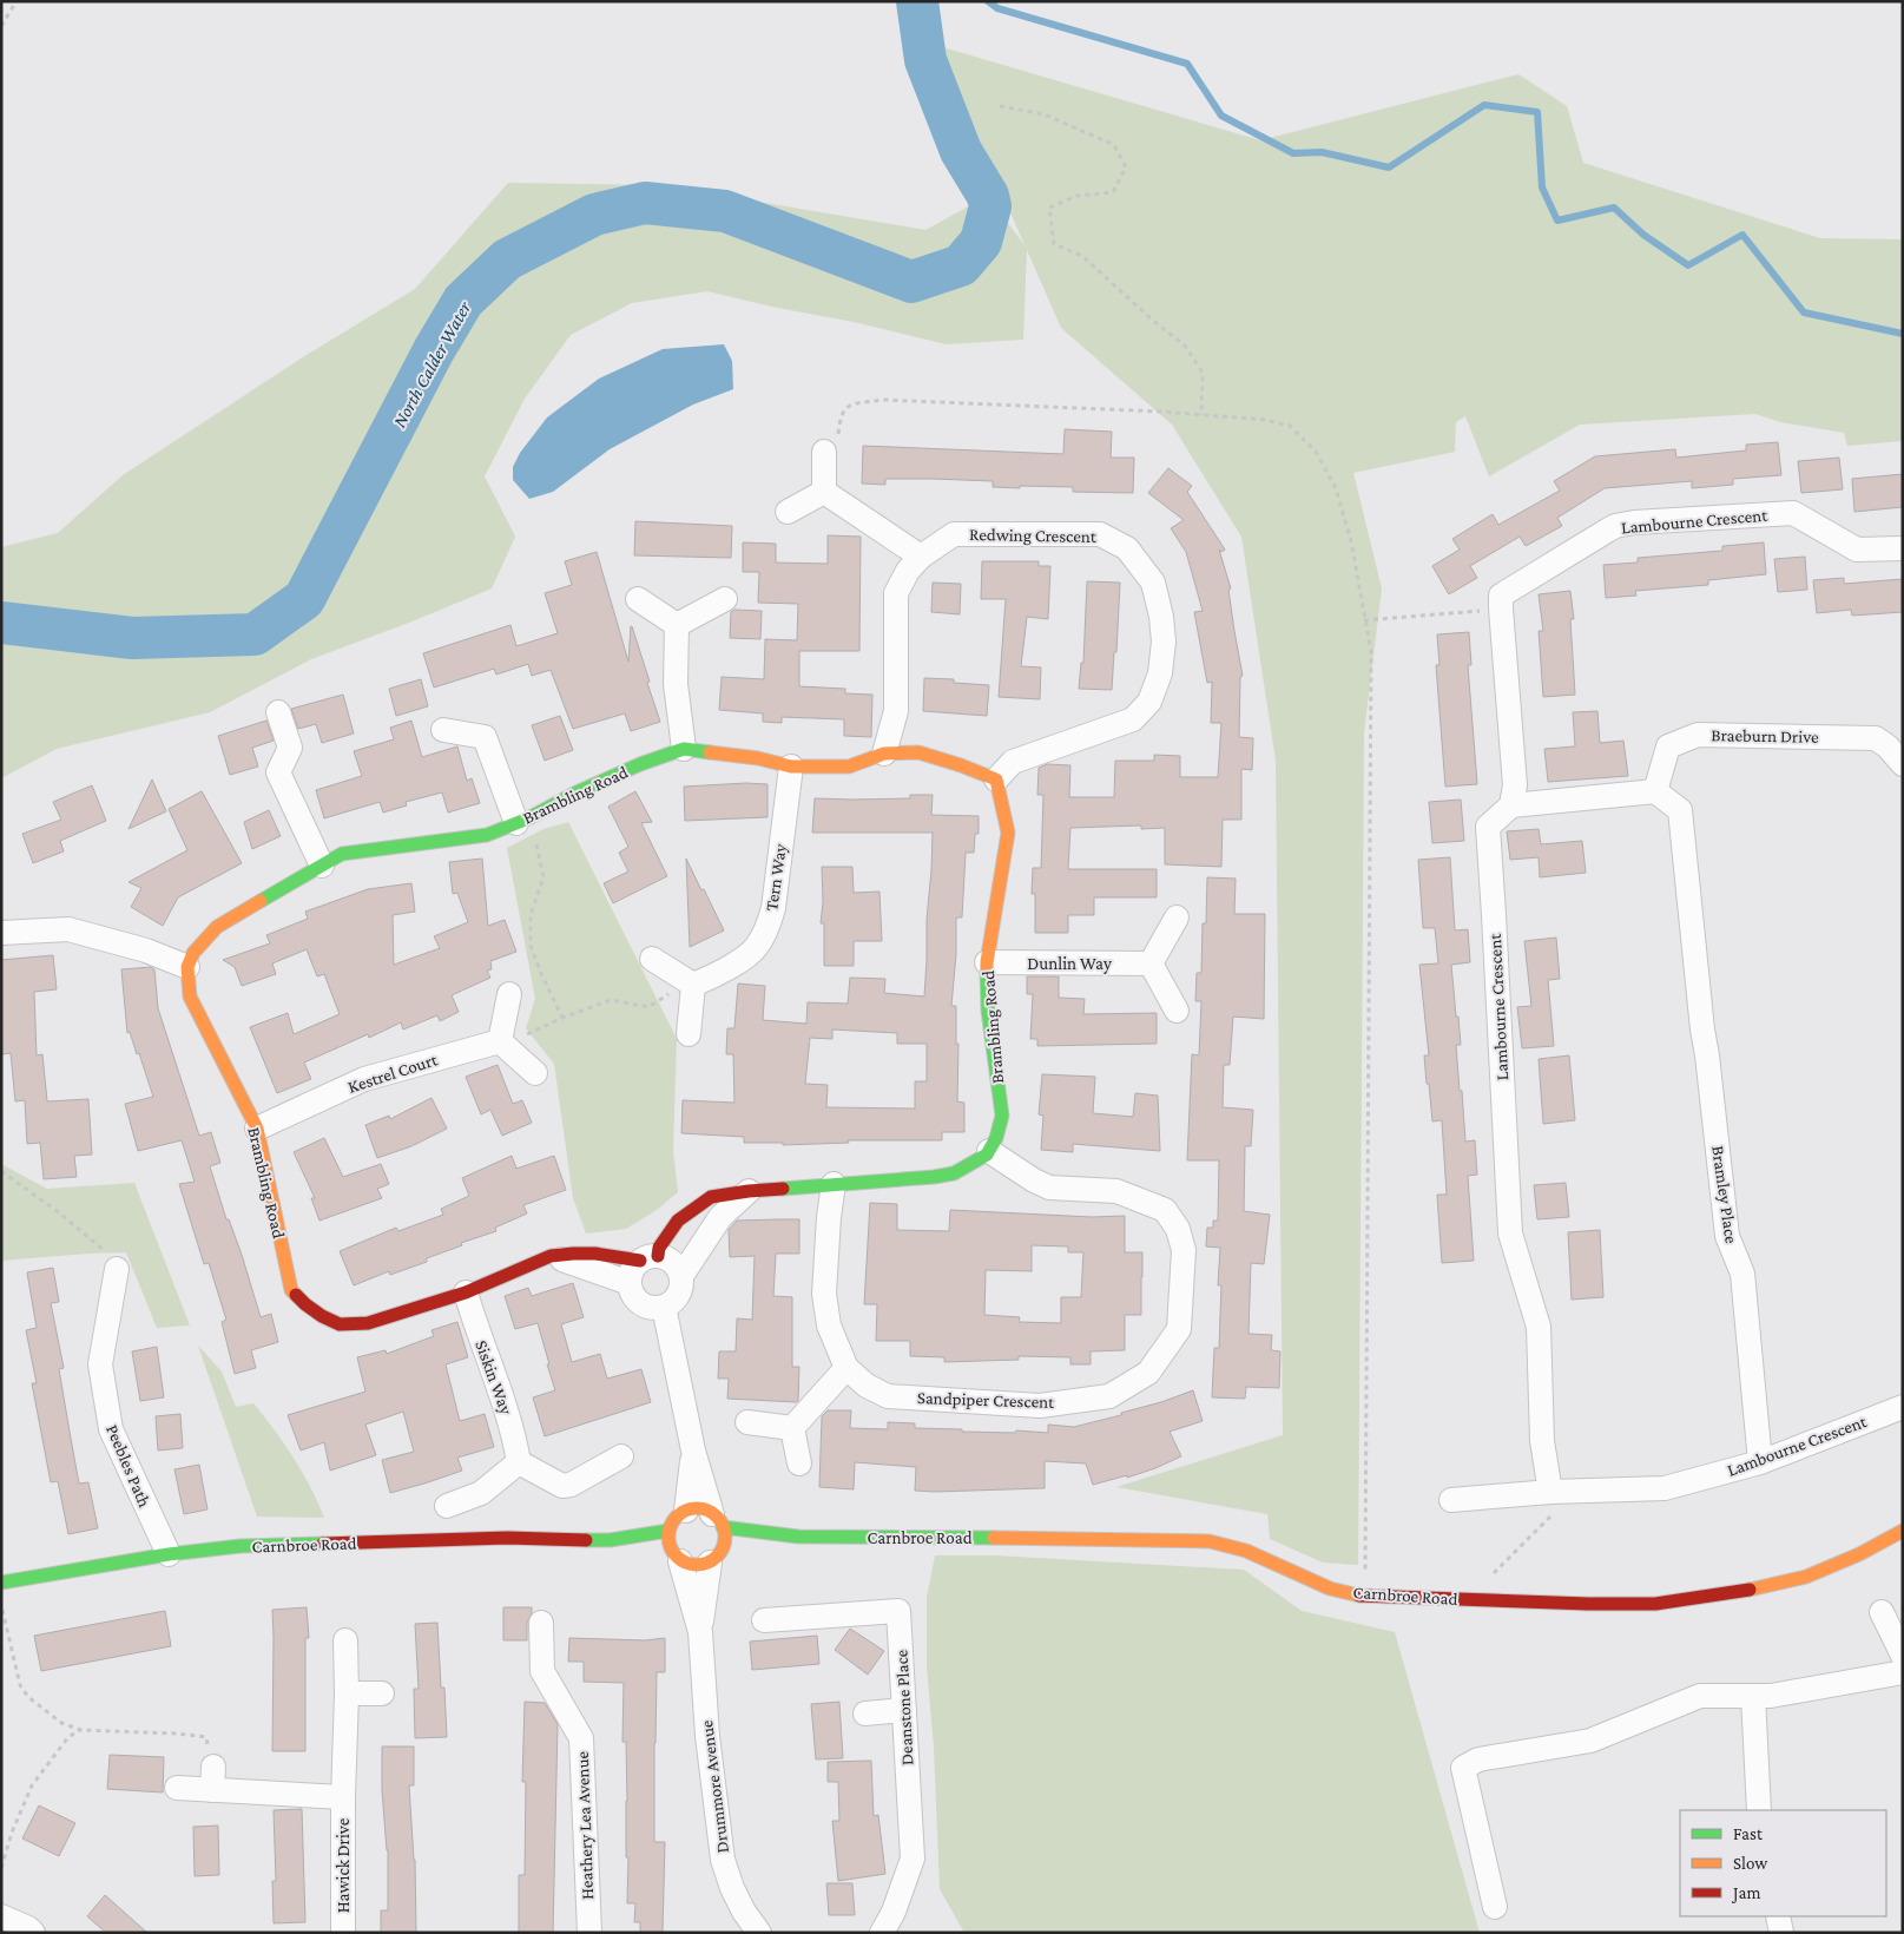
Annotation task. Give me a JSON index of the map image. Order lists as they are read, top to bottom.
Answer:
{
  "streets": {
    "street": [
      "Lambourne Crescent",
      "Redwing Crescent",
      "Braeburn Drive",
      "Brambling Road",
      "Tern Way",
      "Dunlin Way",
      "Kestrel Court",
      "Bramley Place",
      "Siskin Way",
      "Sandpiper Crescent",
      "Peebles Path",
      "Carnbroe Road",
      "Deanstone Place",
      "Drummore Avenue",
      "Heathery Lea Avenue",
      "Hawick Drive"
    ]
  },
  "crossings": [
    ["Lambourne Crescent", "Bramley Place"],
    ["Redwing Crescent", "Brambling Road"],
    ["Braeburn Drive", "Bramley Place"],
    ["Brambling Road", "Tern Way"],
    ["Brambling Road", "Dunlin Way"],
    ["Brambling Road", "Kestrel Court"],
    ["Brambling Road", "Siskin Way"],
    ["Brambling Road", "Sandpiper Crescent"],
    ["Peebles Path", "Carnbroe Road"],
    ["Carnbroe Road", "Drummore Avenue"]
  ],
  "water": ["North Calder Water"],
  "legend": ["Fast", "Slow", "Jam"]
}
